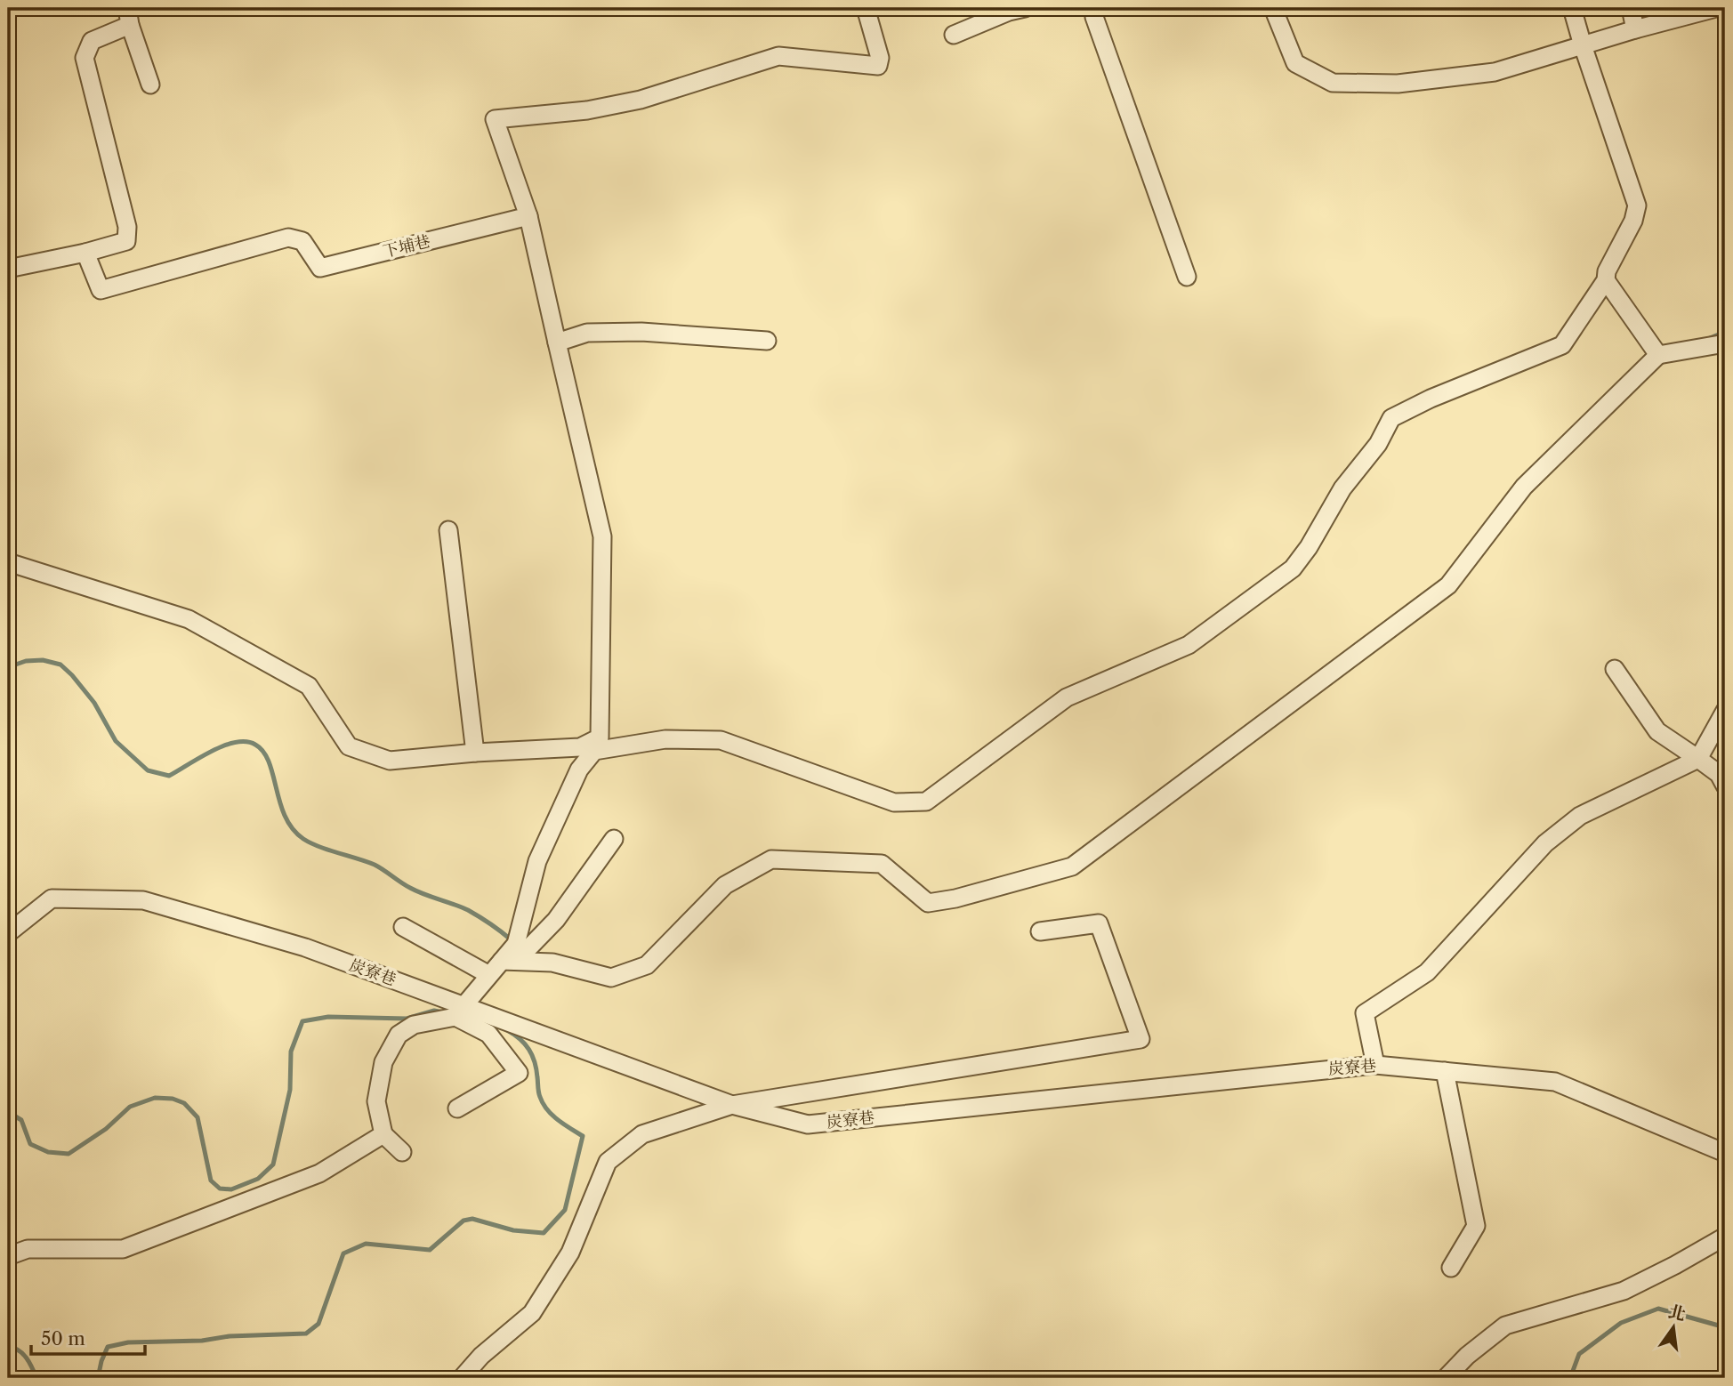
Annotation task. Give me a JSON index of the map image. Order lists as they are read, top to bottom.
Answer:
{
  "streets": {
    "street": ["下埔巷", "炭寮巷"]
  },
  "scale_bar": "50 m",
  "north": "top"
}
